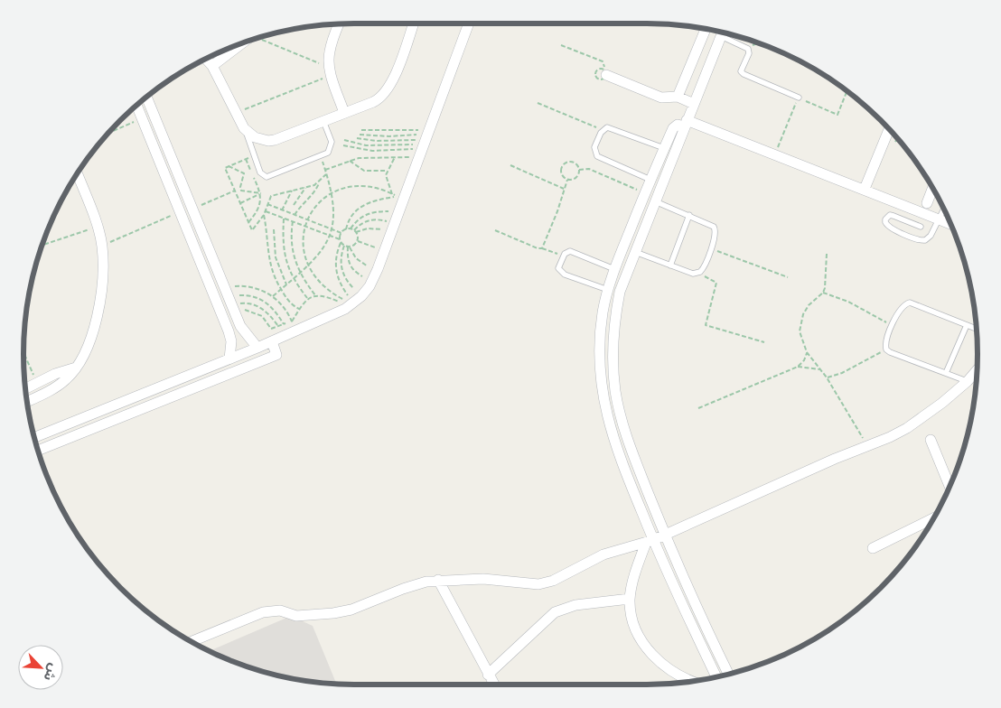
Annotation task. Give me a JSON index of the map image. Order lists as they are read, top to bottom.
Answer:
{
  "north": "bottom right"
}
